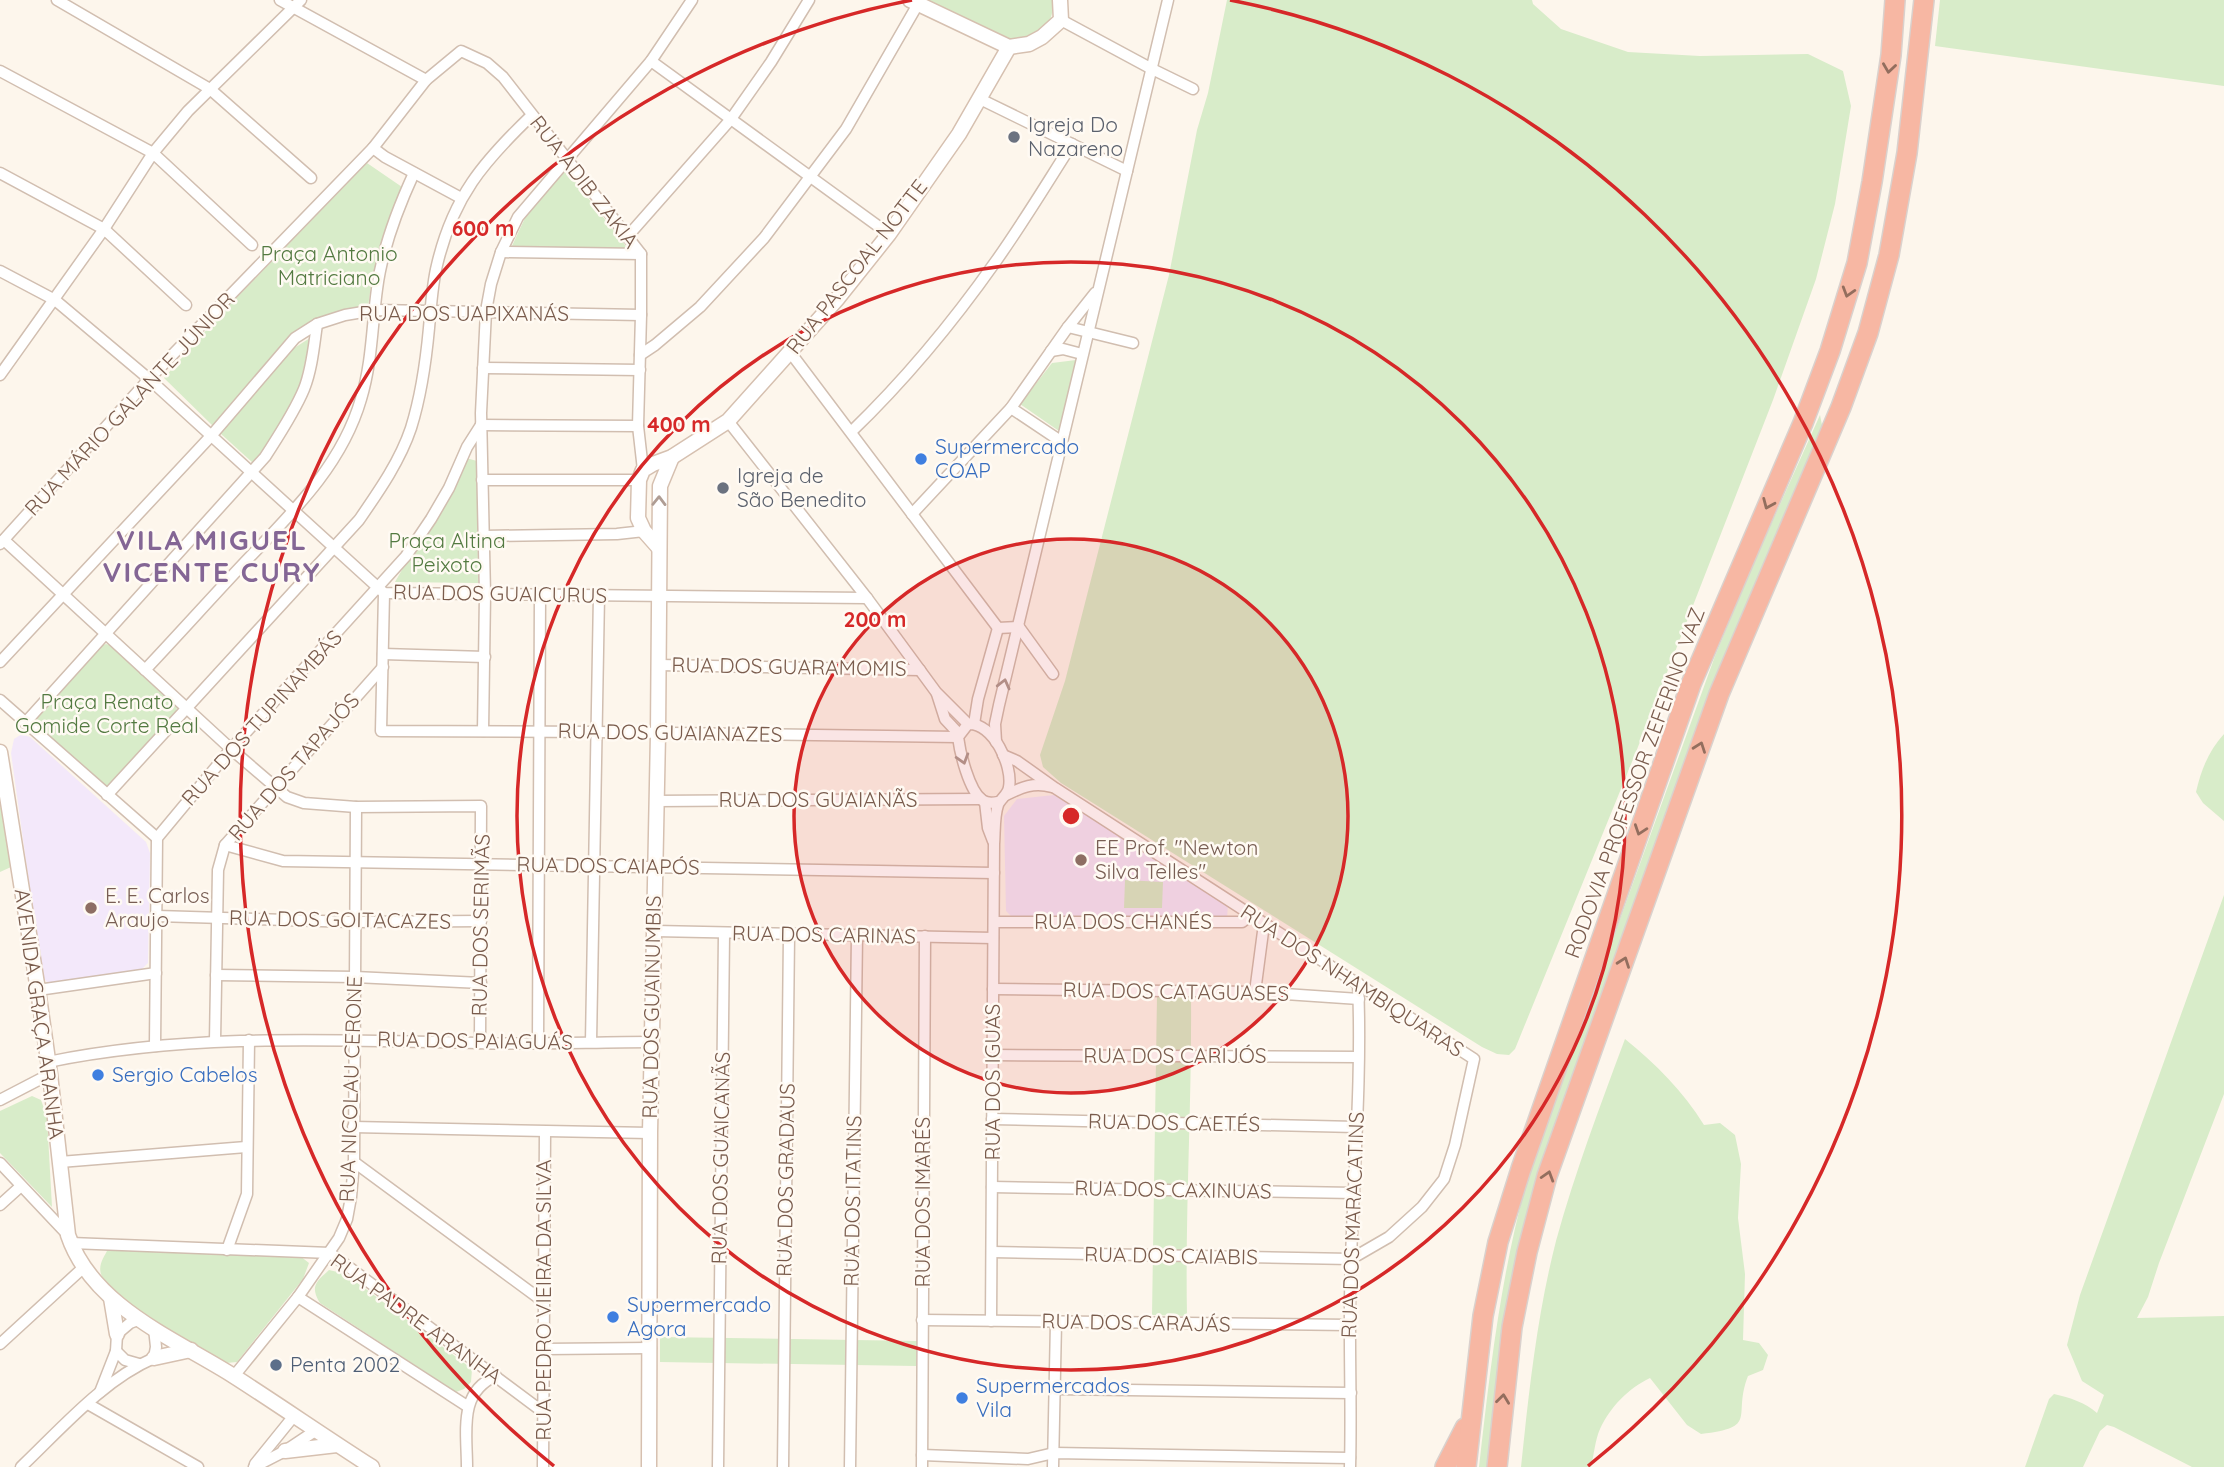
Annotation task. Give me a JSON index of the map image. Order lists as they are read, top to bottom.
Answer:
{
  "streets": {
    "highway": ["RODOVIA PROFESSOR ZEFERINO VAZ"],
    "street": [
      "RUA ADIB ZAKIA",
      "RUA PASCOAL NOTTE",
      "RUA DOS UAPIXANÁS",
      "RUA MÁRIO GALANTE JÚNIOR",
      "RUA DOS GUAICURUS",
      "RUA DOS GUARAMOMIS",
      "RUA DOS TUPINAMBÁS",
      "RUA DOS GUAIANAZES",
      "RUA DOS TAPAJÓS",
      "RUA DOS GUAIANÃS",
      "RUA DOS CAIAPÓS",
      "RUA DOS GOITACAZES",
      "RUA DOS CHANÉS",
      "RUA DOS SERIMÃS",
      "RUA DOS CARINAS",
      "RUA DOS NHAMBIQUARAS",
      "RUA DOS CATAGUASES",
      "RUA DOS GUAINUMBIS",
      "AVENIDA GRAÇA ARANHA",
      "RUA DOS PAIAGUÁS",
      "RUA DOS CARIJÓS",
      "RUA DOS IGUAS",
      "RUA NICOLAU CERONE",
      "RUA DOS CAETÉS",
      "RUA DOS GUAICANÃS",
      "RUA DOS GRADAUS",
      "RUA DOS CAXINUAS",
      "RUA DOS ITATINS",
      "RUA DOS IMARÉS",
      "RUA DOS MARACATINS",
      "RUA DOS CAIABIS",
      "RUA PEDRO VIEIRA DA SILVA",
      "RUA PADRE ARANHA",
      "RUA DOS CARAJÁS"
    ]
  },
  "crossings": [
    ["RUA ADIB ZAKIA", "RUA DOS UAPIXANÁS"],
    ["RUA ADIB ZAKIA", "RUA MÁRIO GALANTE JÚNIOR"],
    ["RUA ADIB ZAKIA", "RUA DOS TUPINAMBÁS"],
    ["RUA PASCOAL NOTTE", "RUA DOS GUAINUMBIS"],
    ["RUA DOS UAPIXANÁS", "RUA DOS GUAICURUS"],
    ["RUA DOS UAPIXANÁS", "RUA DOS TUPINAMBÁS"],
    ["RUA MÁRIO GALANTE JÚNIOR", "RUA DOS GUAICURUS"],
    ["RUA DOS GUAICURUS", "RUA DOS TUPINAMBÁS"],
    ["RUA DOS GUAICURUS", "RUA DOS GUAINUMBIS"],
    ["RUA DOS GUARAMOMIS", "RUA DOS GUAINUMBIS"],
    ["RUA DOS TUPINAMBÁS", "RUA DOS GUAIANAZES"],
    ["RUA DOS GUAIANAZES", "RUA DOS TAPAJÓS"],
    ["RUA DOS GUAIANAZES", "RUA DOS GUAINUMBIS"],
    ["RUA DOS GUAIANAZES", "RUA DOS IGUAS"],
    ["RUA DOS TAPAJÓS", "RUA DOS CAIAPÓS"],
    ["RUA DOS TAPAJÓS", "RUA DOS GOITACAZES"],
    ["RUA DOS TAPAJÓS", "RUA DOS PAIAGUÁS"],
    ["RUA DOS GUAIANÃS", "RUA DOS GUAINUMBIS"],
    ["RUA DOS GUAIANÃS", "RUA DOS IGUAS"],
    ["RUA DOS CAIAPÓS", "RUA DOS SERIMÃS"],
    ["RUA DOS CAIAPÓS", "RUA DOS GUAINUMBIS"],
    ["RUA DOS CAIAPÓS", "RUA DOS IGUAS"],
    ["RUA DOS CAIAPÓS", "RUA NICOLAU CERONE"],
    ["RUA DOS GOITACAZES", "RUA DOS SERIMÃS"],
    ["RUA DOS GOITACAZES", "RUA NICOLAU CERONE"],
    ["RUA DOS CHANÉS", "RUA DOS NHAMBIQUARAS"],
    ["RUA DOS CHANÉS", "RUA DOS IGUAS"],
    ["RUA DOS SERIMÃS", "RUA DOS PAIAGUÁS"],
    ["RUA DOS SERIMÃS", "RUA NICOLAU CERONE"],
    ["RUA DOS CARINAS", "RUA DOS GUAINUMBIS"],
    ["RUA DOS CARINAS", "RUA DOS IGUAS"],
    ["RUA DOS CARINAS", "RUA DOS GUAICANÃS"],
    ["RUA DOS CARINAS", "RUA DOS GRADAUS"],
    ["RUA DOS CARINAS", "RUA DOS ITATINS"],
    ["RUA DOS CARINAS", "RUA DOS IMARÉS"],
    ["RUA DOS NHAMBIQUARAS", "RUA DOS IGUAS"],
    ["RUA DOS NHAMBIQUARAS", "RUA DOS MARACATINS"],
    ["RUA DOS NHAMBIQUARAS", "RUA DOS CAIABIS"],
    ["RUA DOS CATAGUASES", "RUA DOS IGUAS"],
    ["RUA DOS CATAGUASES", "RUA DOS MARACATINS"],
    ["RUA DOS GUAINUMBIS", "RUA DOS PAIAGUÁS"],
    ["AVENIDA GRAÇA ARANHA", "RUA DOS PAIAGUÁS"],
    ["AVENIDA GRAÇA ARANHA", "RUA PADRE ARANHA"],
    ["RUA DOS PAIAGUÁS", "RUA NICOLAU CERONE"],
    ["RUA DOS CARIJÓS", "RUA DOS IGUAS"],
    ["RUA DOS CARIJÓS", "RUA DOS MARACATINS"],
    ["RUA DOS IGUAS", "RUA DOS CAETÉS"],
    ["RUA DOS IGUAS", "RUA DOS CAXINUAS"],
    ["RUA DOS IGUAS", "RUA DOS CAIABIS"],
    ["RUA DOS IGUAS", "RUA DOS CARAJÁS"],
    ["RUA NICOLAU CERONE", "RUA PADRE ARANHA"],
    ["RUA DOS CAETÉS", "RUA DOS MARACATINS"],
    ["RUA DOS CAXINUAS", "RUA DOS MARACATINS"],
    ["RUA DOS IMARÉS", "RUA DOS CARAJÁS"],
    ["RUA DOS MARACATINS", "RUA DOS CAIABIS"],
    ["RUA DOS MARACATINS", "RUA DOS CARAJÁS"],
    ["RUA PEDRO VIEIRA DA SILVA", "RUA PADRE ARANHA"]
  ],
  "districts": ["VILA MIGUEL VICENTE CURY"],
  "parks": ["Praça Antonio Matriciano", "Praça Altina Peixoto", "Praça Renato Gomide Corte Real"],
  "places": [
    "Igreja Do Nazareno",
    "Supermercado COAP",
    "Igreja de São Benedito",
    "EE Prof. \"Newton Silva Telles\"",
    "E. E. Carlos Araujo",
    "Sergio Cabelos",
    "Supermercado Agora",
    "Penta 2002",
    "Supermercados Vila"
  ],
  "rings": ["600 m", "400 m", "200 m"]
}
